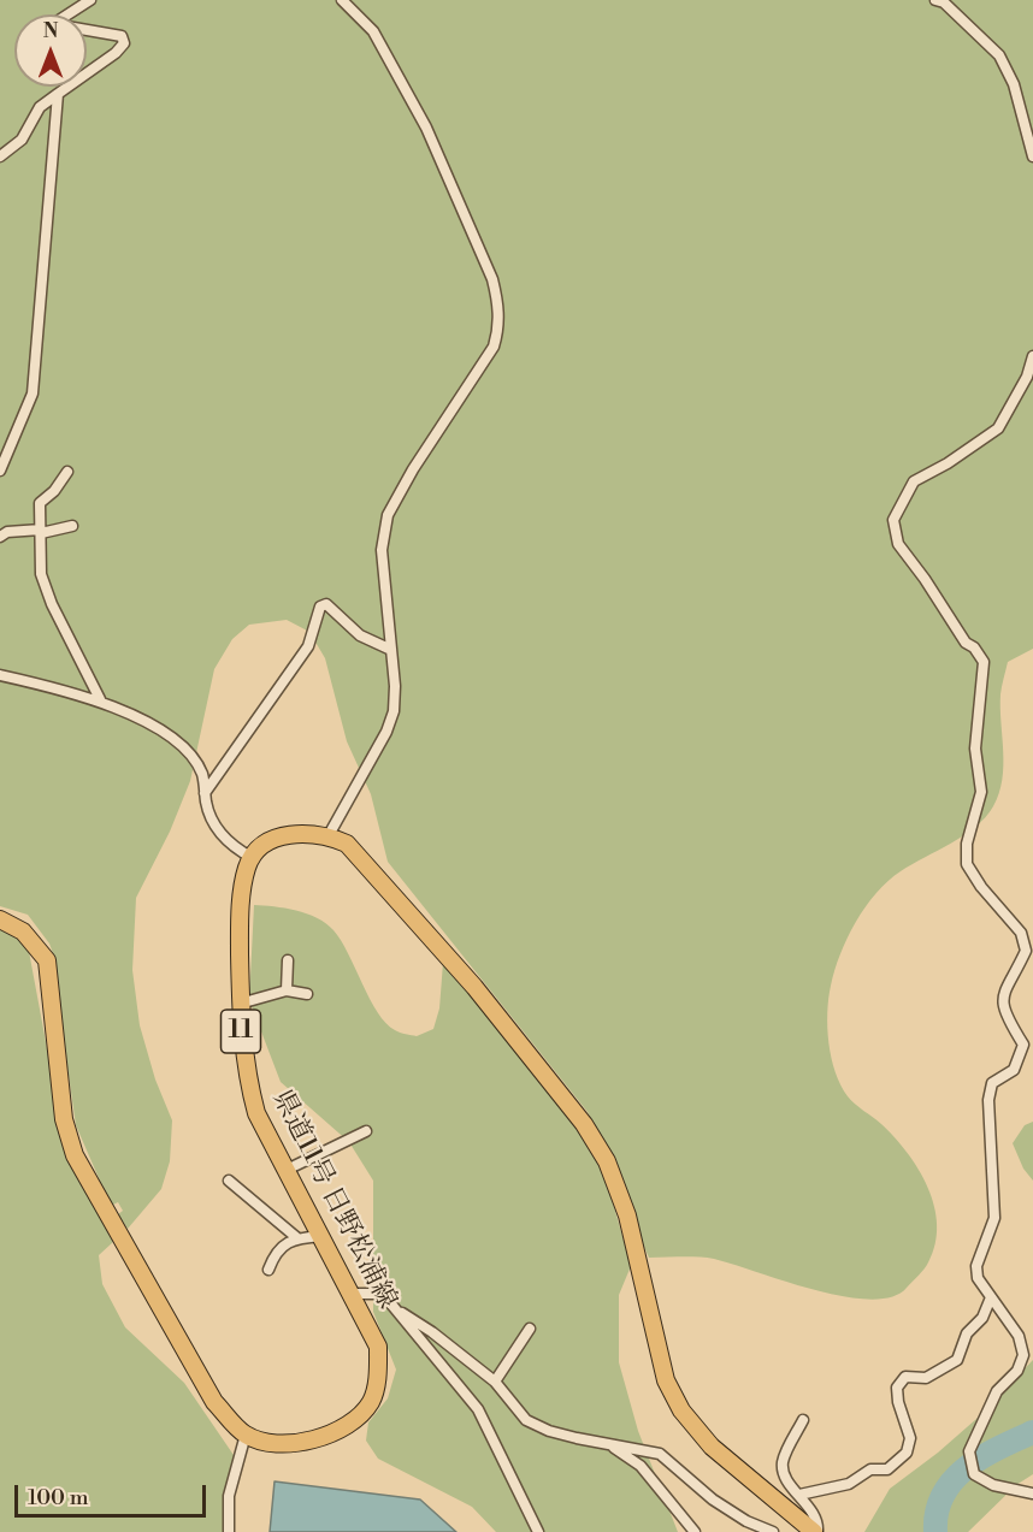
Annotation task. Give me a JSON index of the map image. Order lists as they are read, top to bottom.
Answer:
{
  "streets": {
    "main road": ["11", "県道11号 日野松浦線"]
  },
  "scale_bar": "100 m",
  "north": "top"
}
